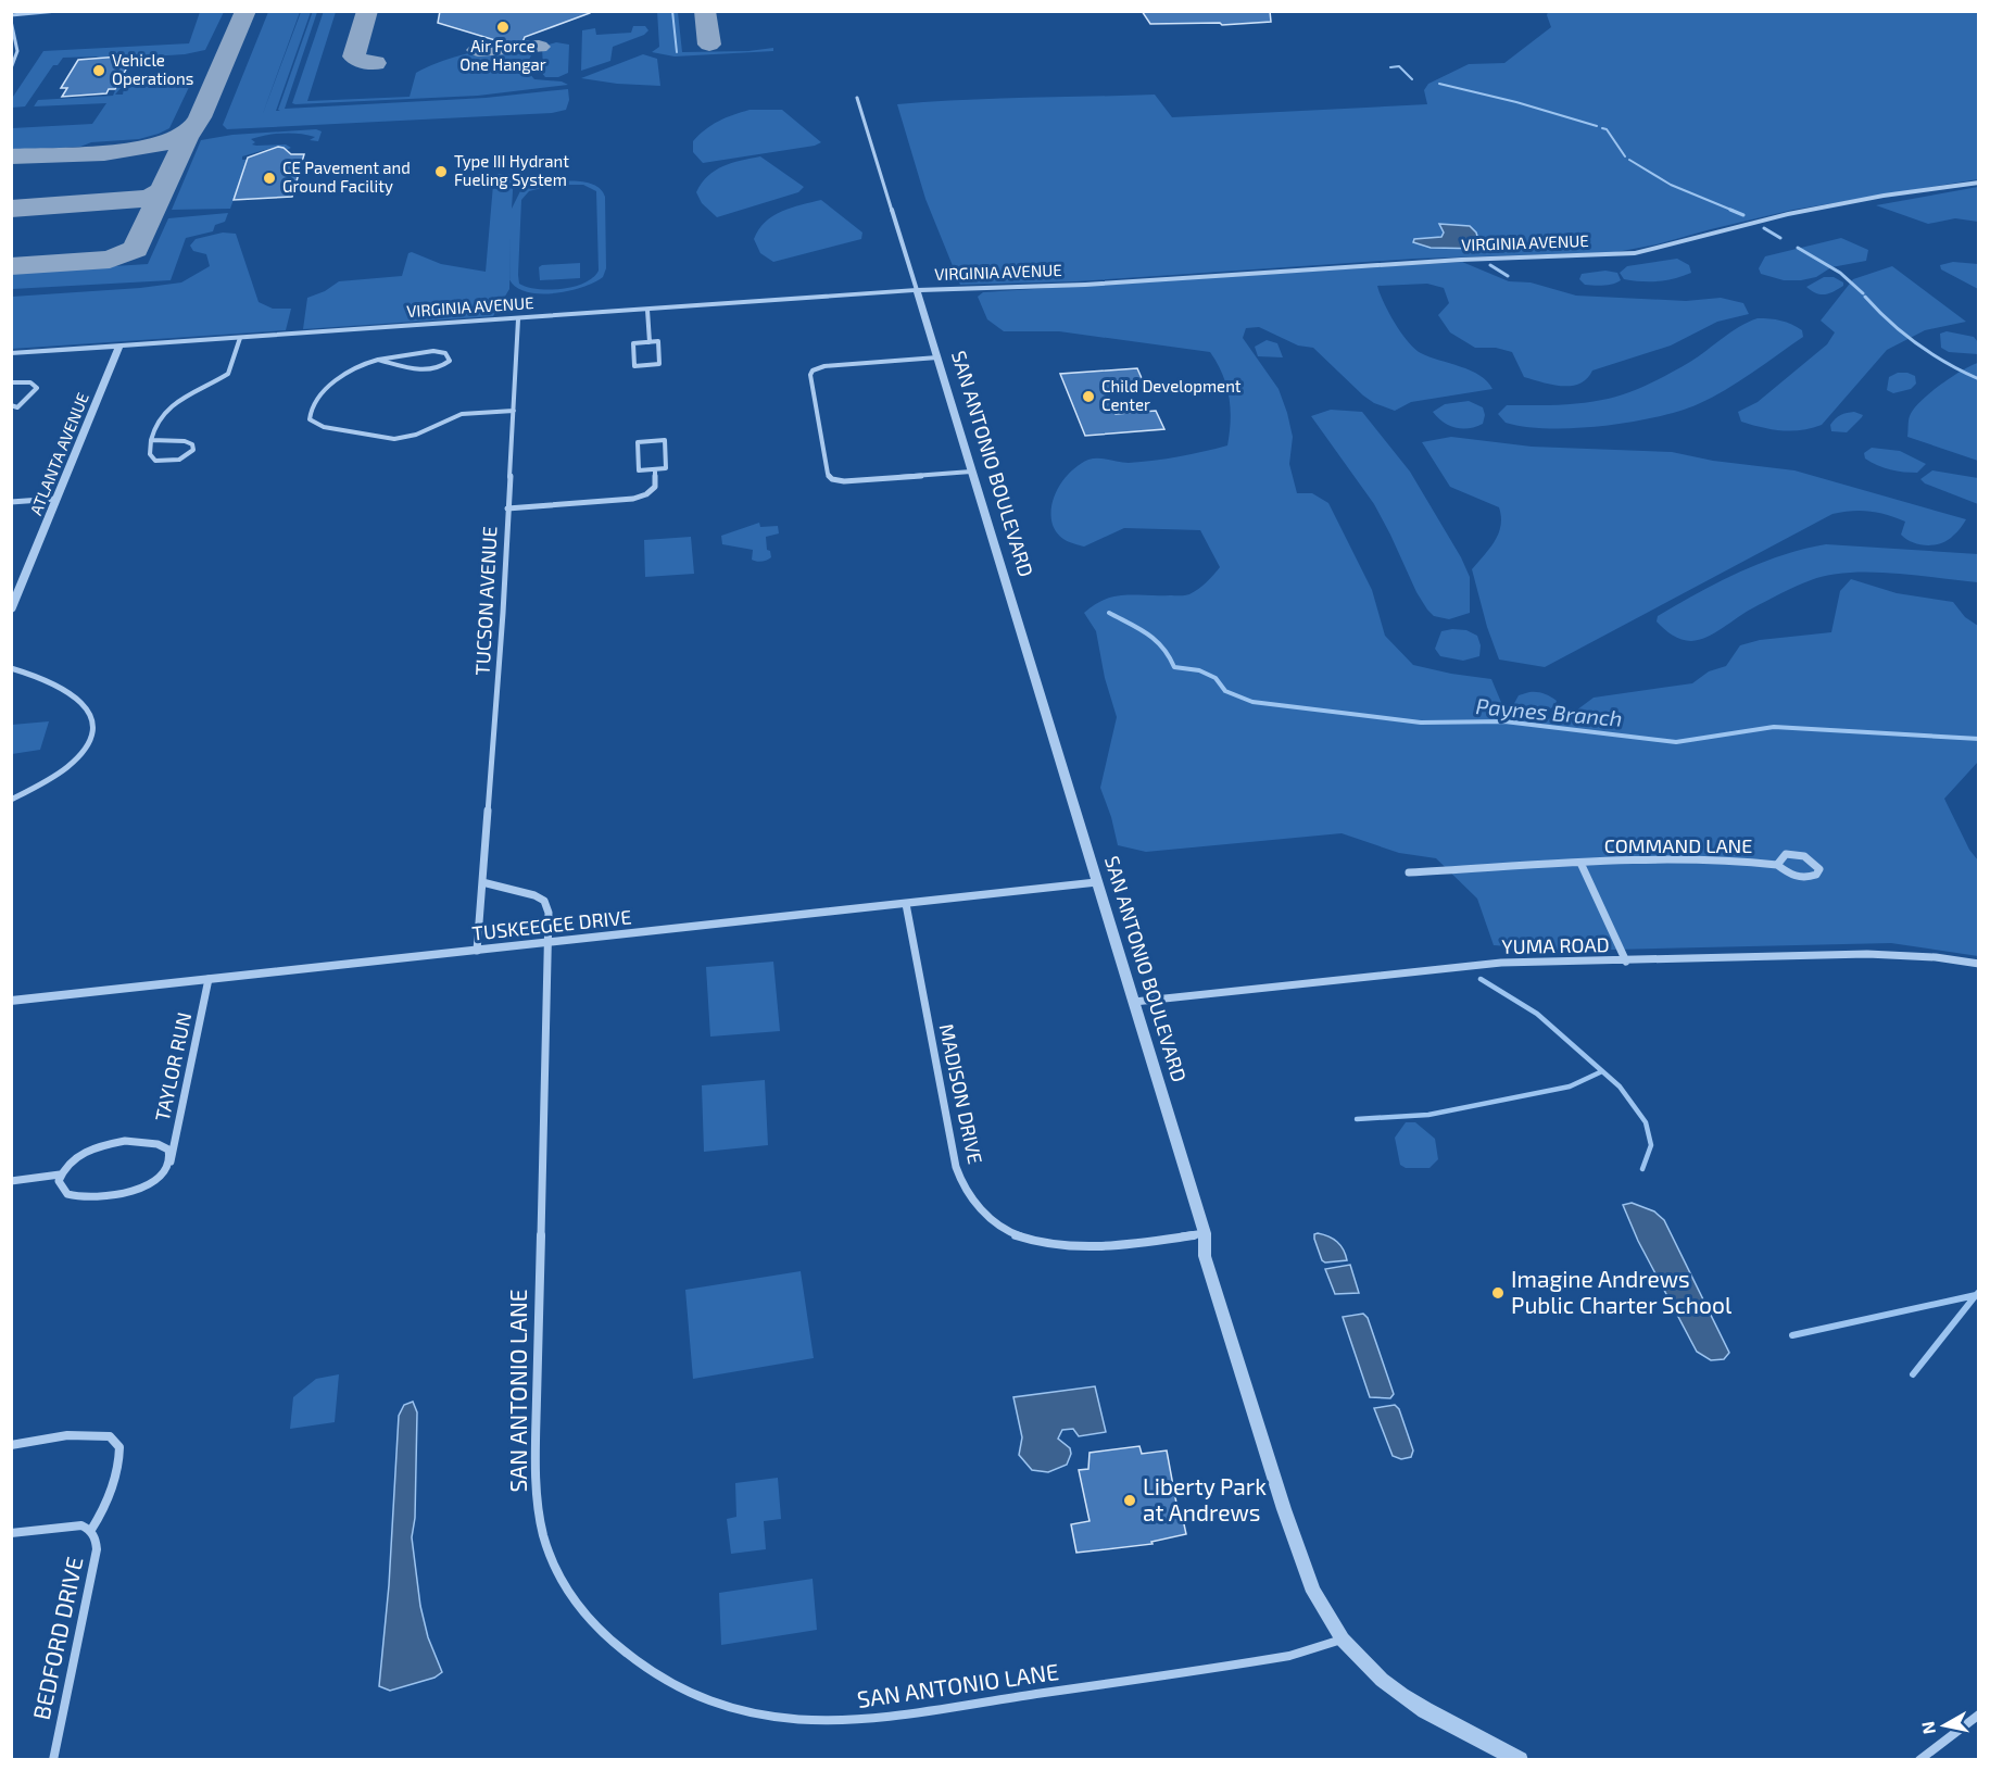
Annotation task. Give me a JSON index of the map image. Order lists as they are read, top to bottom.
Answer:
{
  "streets": {
    "street": [
      "VIRGINIA AVENUE",
      "ATLANTA AVENUE",
      "SAN ANTONIO BOULEVARD",
      "TUCSON AVENUE",
      "COMMAND LANE",
      "TUSKEEGEE DRIVE",
      "YUMA ROAD",
      "TAYLOR RUN",
      "MADISON DRIVE",
      "SAN ANTONIO LANE",
      "BEDFORD DRIVE"
    ]
  },
  "crossings": [
    ["VIRGINIA AVENUE", "ATLANTA AVENUE"],
    ["VIRGINIA AVENUE", "SAN ANTONIO BOULEVARD"],
    ["VIRGINIA AVENUE", "TUCSON AVENUE"],
    ["SAN ANTONIO BOULEVARD", "TUSKEEGEE DRIVE"],
    ["SAN ANTONIO BOULEVARD", "YUMA ROAD"],
    ["SAN ANTONIO BOULEVARD", "MADISON DRIVE"],
    ["SAN ANTONIO BOULEVARD", "SAN ANTONIO LANE"],
    ["TUCSON AVENUE", "TUSKEEGEE DRIVE"],
    ["COMMAND LANE", "YUMA ROAD"],
    ["TUSKEEGEE DRIVE", "TAYLOR RUN"],
    ["TUSKEEGEE DRIVE", "MADISON DRIVE"],
    ["TUSKEEGEE DRIVE", "SAN ANTONIO LANE"]
  ],
  "water": ["Paynes Branch"],
  "places": [
    "Air Force One Hangar",
    "Vehicle Operations",
    "Type III Hydrant Fueling System",
    "CE Pavement and Ground Facility",
    "Child Development Center",
    "Imagine Andrews Public Charter School",
    "Liberty Park at Andrews"
  ],
  "north": "left"
}
